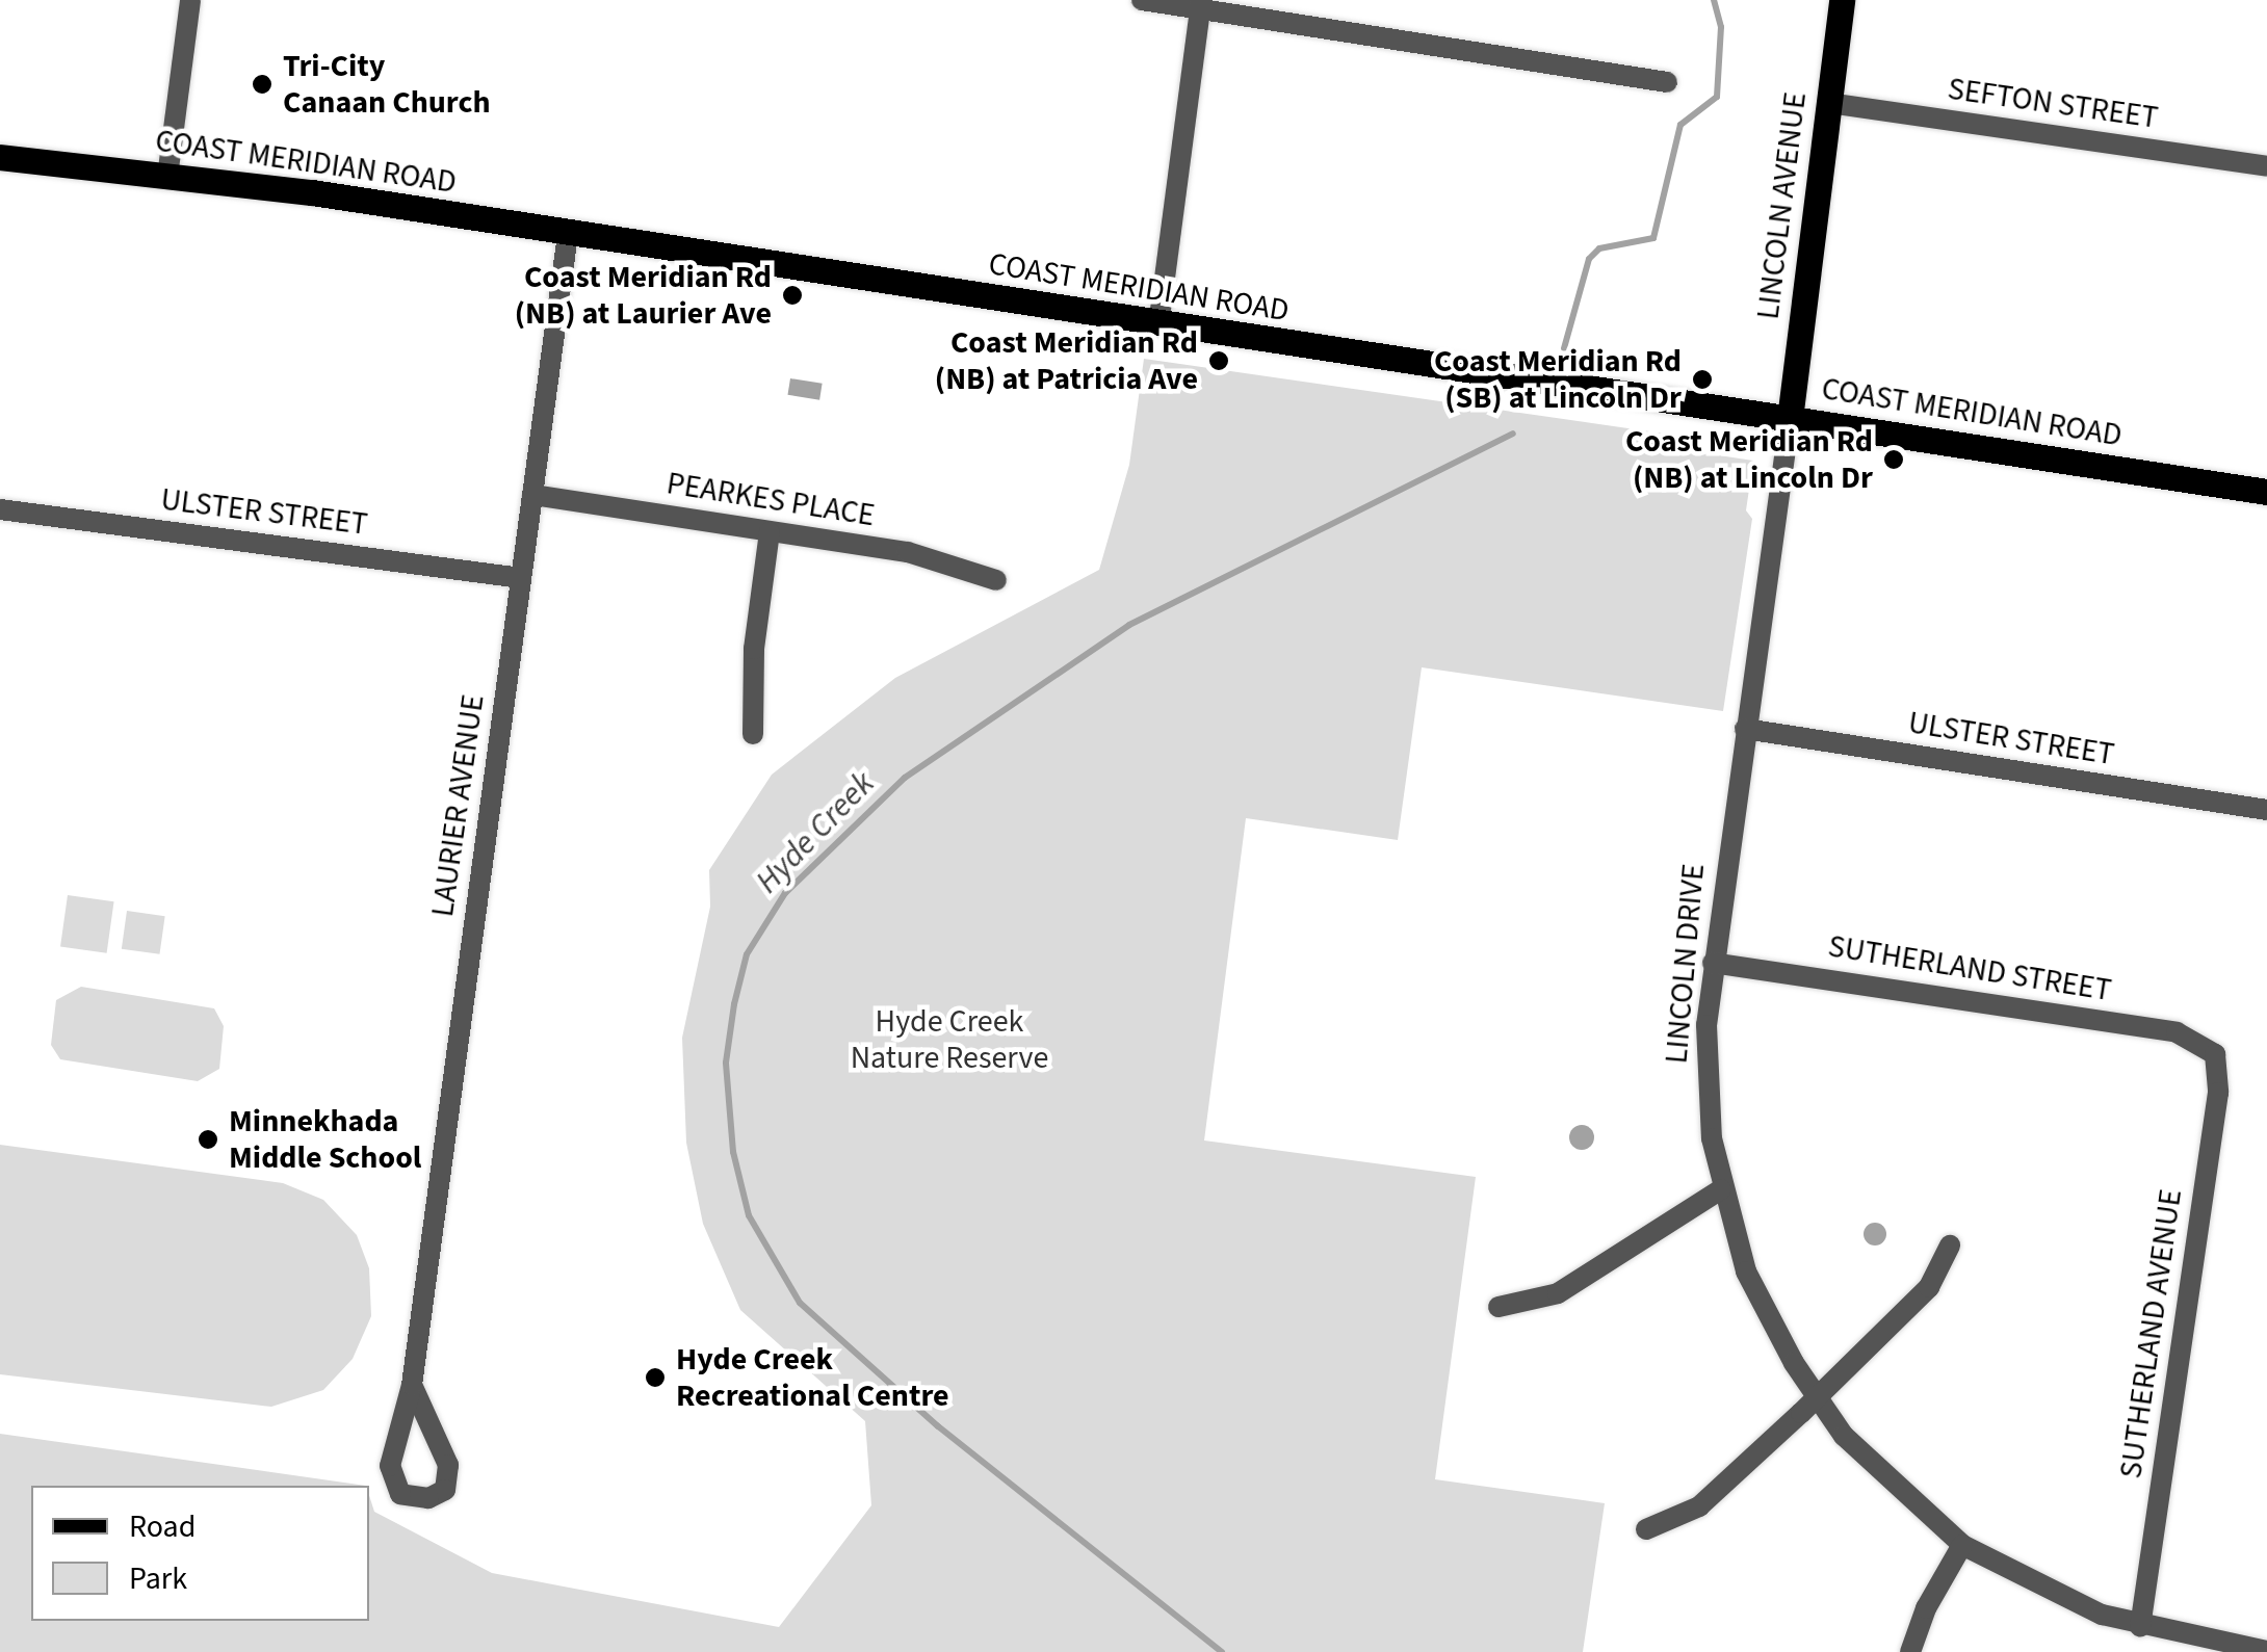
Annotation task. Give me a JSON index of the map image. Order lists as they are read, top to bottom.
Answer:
{
  "streets": {
    "main road": ["COAST MERIDIAN ROAD", "LINCOLN AVENUE"],
    "street": [
      "SEFTON STREET",
      "PEARKES PLACE",
      "ULSTER STREET",
      "LAURIER AVENUE",
      "LINCOLN DRIVE",
      "SUTHERLAND STREET",
      "SUTHERLAND AVENUE"
    ]
  },
  "crossings": [
    ["SEFTON STREET", "LINCOLN AVENUE"],
    ["COAST MERIDIAN ROAD", "LINCOLN AVENUE"],
    ["COAST MERIDIAN ROAD", "LAURIER AVENUE"],
    ["COAST MERIDIAN ROAD", "LINCOLN DRIVE"],
    ["LINCOLN AVENUE", "LINCOLN DRIVE"],
    ["PEARKES PLACE", "LAURIER AVENUE"],
    ["ULSTER STREET", "LAURIER AVENUE"],
    ["ULSTER STREET", "LINCOLN DRIVE"],
    ["LINCOLN DRIVE", "SUTHERLAND STREET"],
    ["LINCOLN DRIVE", "SUTHERLAND AVENUE"],
    ["SUTHERLAND STREET", "SUTHERLAND AVENUE"]
  ],
  "water": ["Hyde Creek"],
  "parks": ["Hyde Creek Nature Reserve"],
  "places": [
    "Tri-City Canaan Church",
    "Coast Meridian Rd (NB) at Laurier Ave",
    "Coast Meridian Rd (NB) at Patricia Ave",
    "Coast Meridian Rd (SB) at Lincoln Dr",
    "Coast Meridian Rd (NB) at Lincoln Dr",
    "Minnekhada Middle School",
    "Hyde Creek Recreational Centre"
  ],
  "legend": ["Road", "Park"]
}
